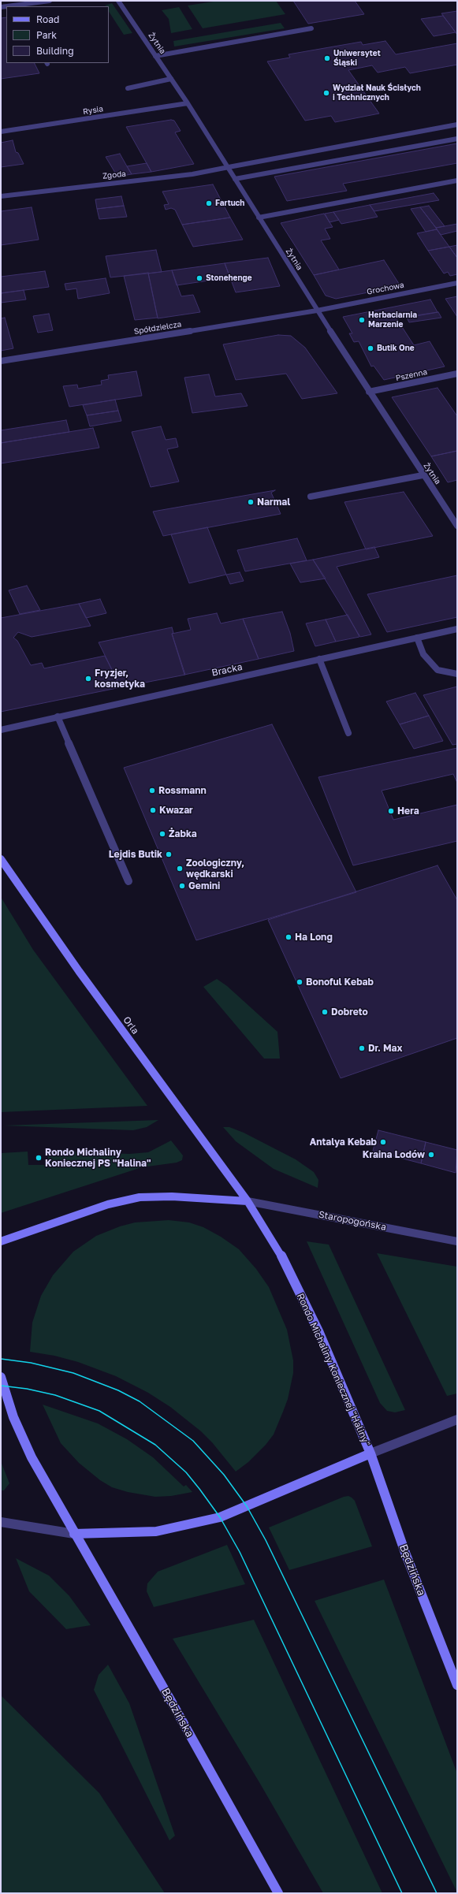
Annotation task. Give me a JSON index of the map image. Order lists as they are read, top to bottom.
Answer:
{
  "streets": {
    "street": [
      "Żytnia",
      "Rysia",
      "Zgoda",
      "Grochowa",
      "Spółdzielcza",
      "Pszenna",
      "Bracka",
      "Orla",
      "Staropogońska",
      "Rondo Michaliny Koniecznej \"Haliny\"",
      "Będzińska"
    ]
  },
  "crossings": [
    ["Żytnia", "Rysia"],
    ["Żytnia", "Zgoda"],
    ["Żytnia", "Grochowa"],
    ["Żytnia", "Spółdzielcza"],
    ["Żytnia", "Pszenna"],
    ["Grochowa", "Spółdzielcza"],
    ["Orla", "Staropogońska"],
    ["Orla", "Rondo Michaliny Koniecznej \"Haliny\""],
    ["Staropogońska", "Rondo Michaliny Koniecznej \"Haliny\""],
    ["Rondo Michaliny Koniecznej \"Haliny\"", "Będzińska"]
  ],
  "places": [
    "Uniwersytet Śląski",
    "Wydział Nauk Ścisłych i Technicznych",
    "Fartuch",
    "Stonehenge",
    "Herbaciarnia Marzenie",
    "Butik One",
    "Narmal",
    "Fryzjer, kosmetyka",
    "Rossmann",
    "Kwazar",
    "Hera",
    "Żabka",
    "Lejdis Butik",
    "Zoologiczny, wędkarski",
    "Gemini",
    "Ha Long",
    "Bonoful Kebab",
    "Dobreto",
    "Dr. Max",
    "Antalya Kebab",
    "Kraina Lodów",
    "Rondo Michaliny Koniecznej PS \"Halina\""
  ],
  "legend": ["Road", "Park", "Building"]
}
